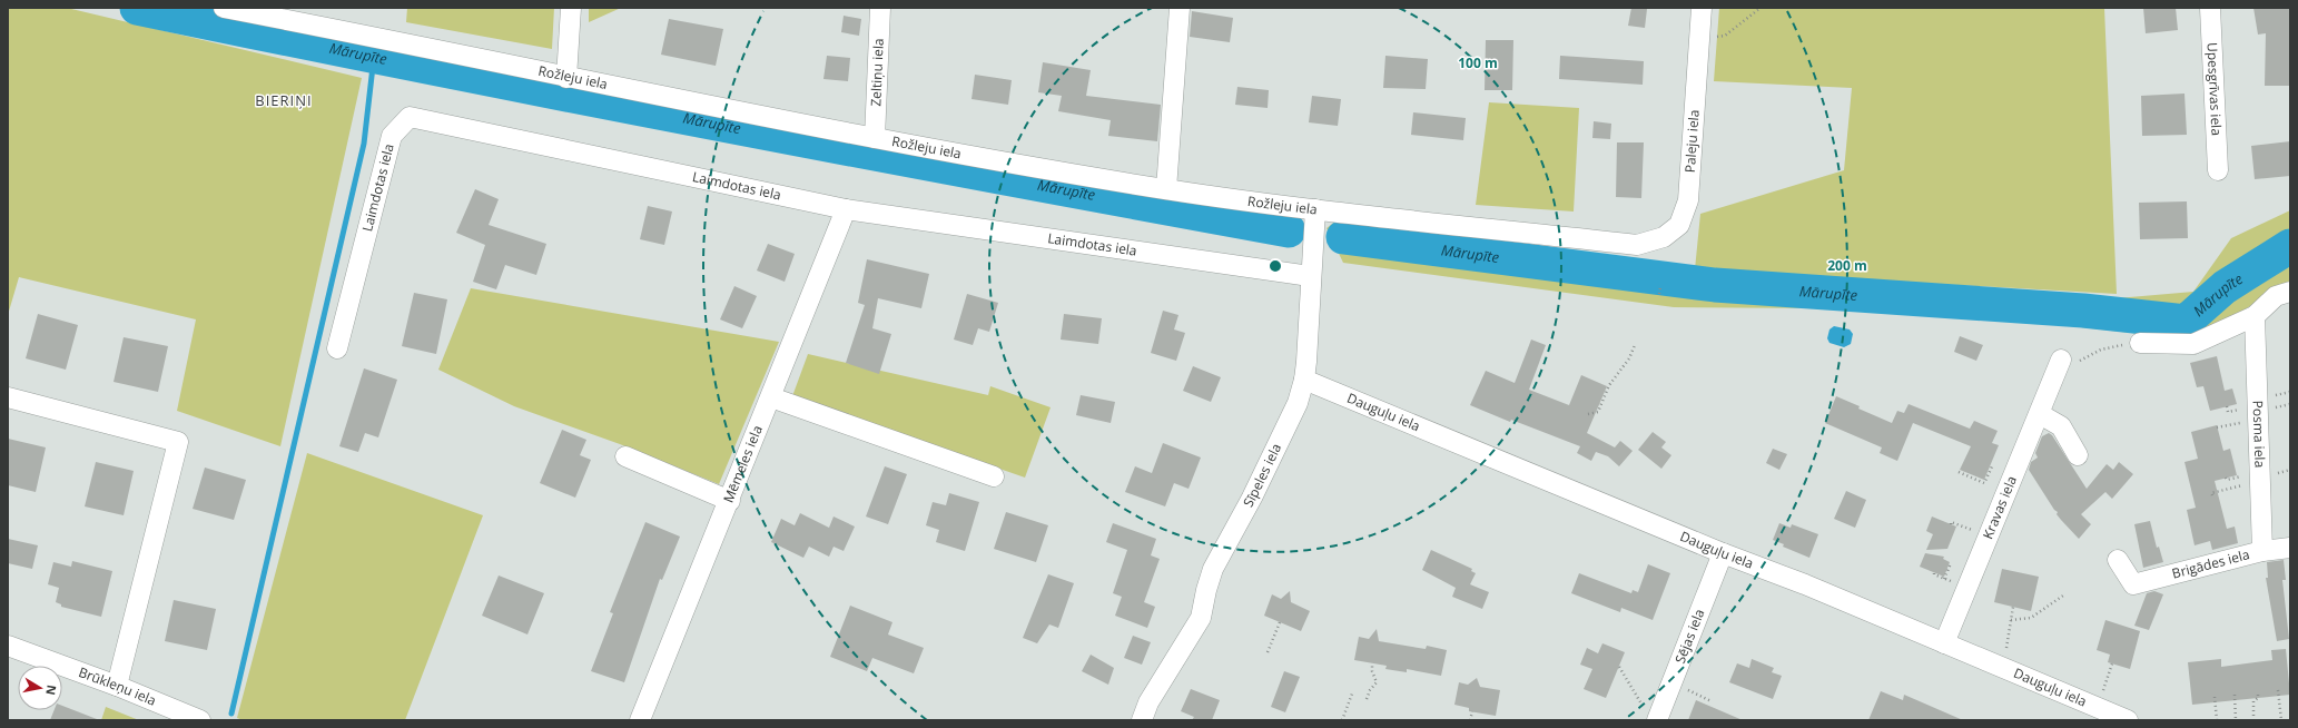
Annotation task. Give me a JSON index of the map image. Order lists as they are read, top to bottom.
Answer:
{
  "streets": {
    "street": [
      "Zeltiņu iela",
      "Rožleju iela",
      "Upesgrīvas iela",
      "Paleju iela",
      "Laimdotas iela",
      "Dauguļu iela",
      "Posma iela",
      "Mēmeles iela",
      "Sīpeles iela",
      "Kravas iela",
      "Brigādes iela",
      "Sējas iela",
      "Brūkleņu iela"
    ]
  },
  "crossings": [
    ["Zeltiņu iela", "Rožleju iela"],
    ["Rožleju iela", "Paleju iela"],
    ["Rožleju iela", "Sīpeles iela"],
    ["Laimdotas iela", "Mēmeles iela"],
    ["Laimdotas iela", "Sīpeles iela"],
    ["Dauguļu iela", "Sīpeles iela"],
    ["Dauguļu iela", "Kravas iela"],
    ["Dauguļu iela", "Sējas iela"],
    ["Posma iela", "Brigādes iela"]
  ],
  "districts": ["BIERIŅI"],
  "water": ["Mārupīte"],
  "north": "right",
  "rings": ["100 m", "200 m"]
}
